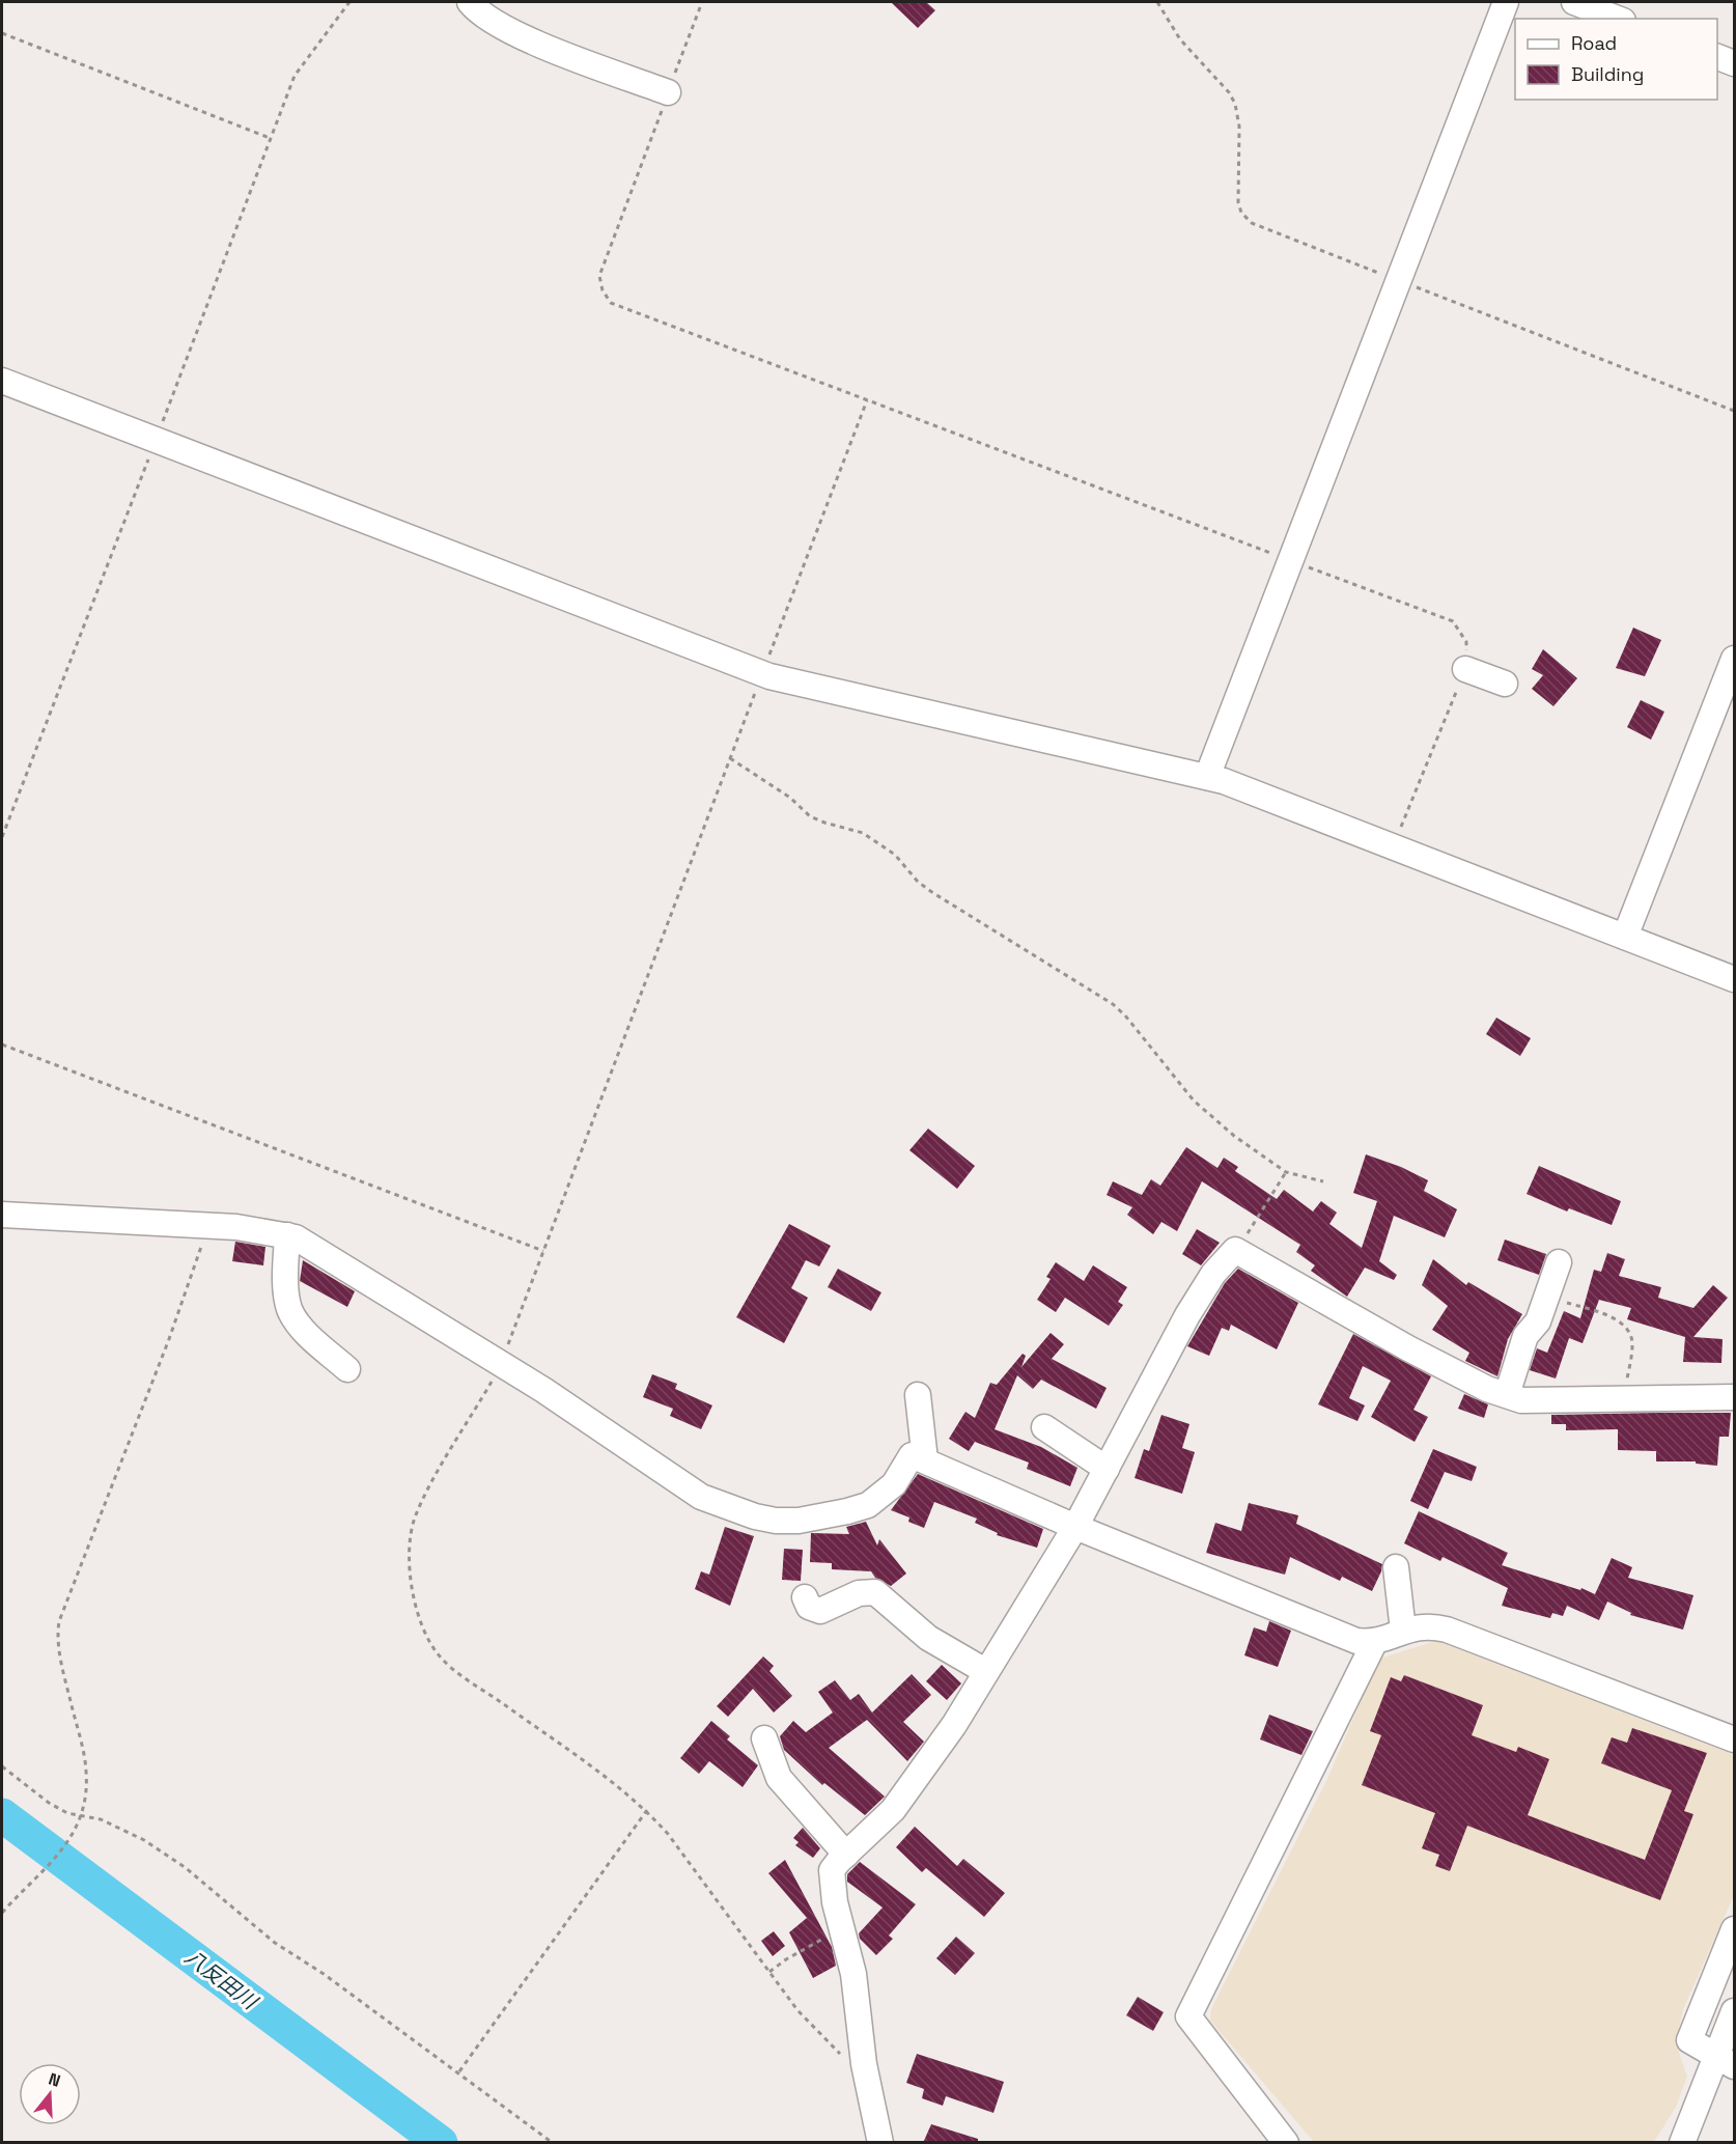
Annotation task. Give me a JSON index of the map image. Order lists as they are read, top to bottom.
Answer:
{
  "water": ["八反田川"],
  "legend": ["Road", "Building"],
  "north": "top"
}
